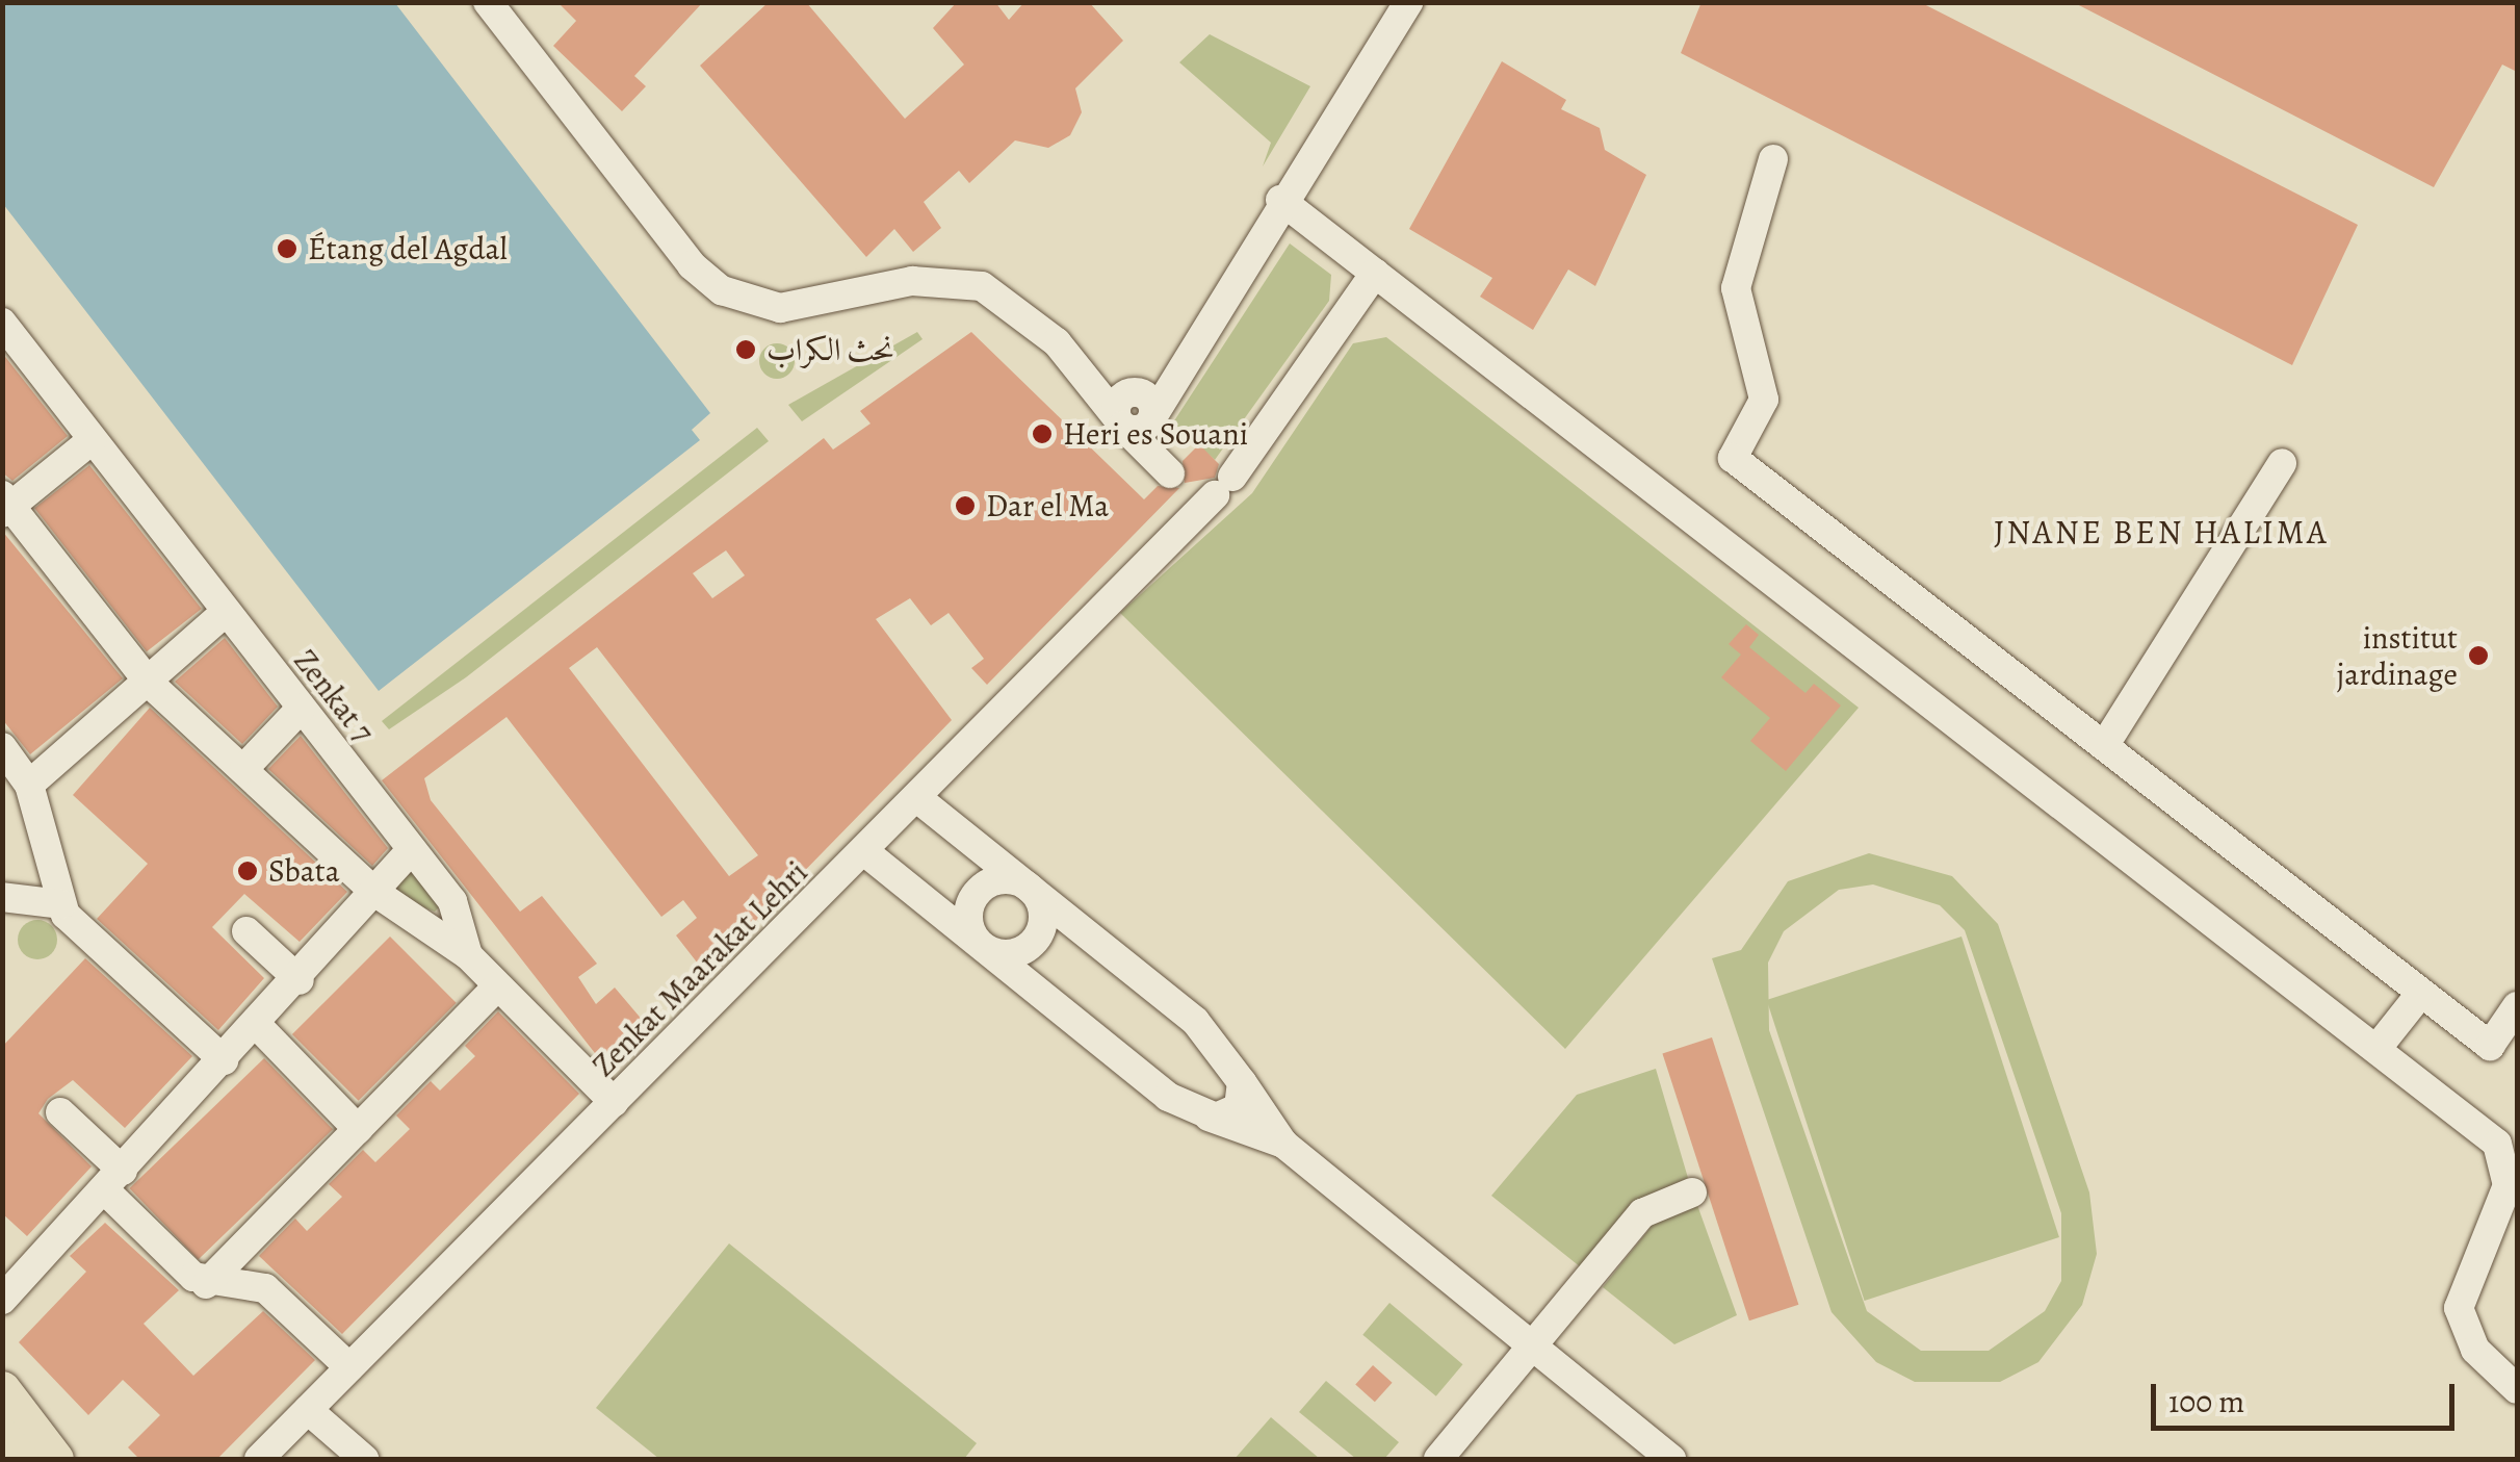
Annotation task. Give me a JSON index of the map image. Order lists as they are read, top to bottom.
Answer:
{
  "streets": {
    "street": ["Zenkat 7", "Zenkat Maarakat Lehri"]
  },
  "crossings": [
    ["Zenkat 7", "Zenkat Maarakat Lehri"]
  ],
  "districts": ["JNANE BEN HALIMA"],
  "places": [
    "Étang del Agdal",
    "نحث الكراب",
    "Heri es Souani",
    "Dar el Ma",
    "institut jardinage",
    "Sbata"
  ],
  "scale_bar": "100 m"
}
